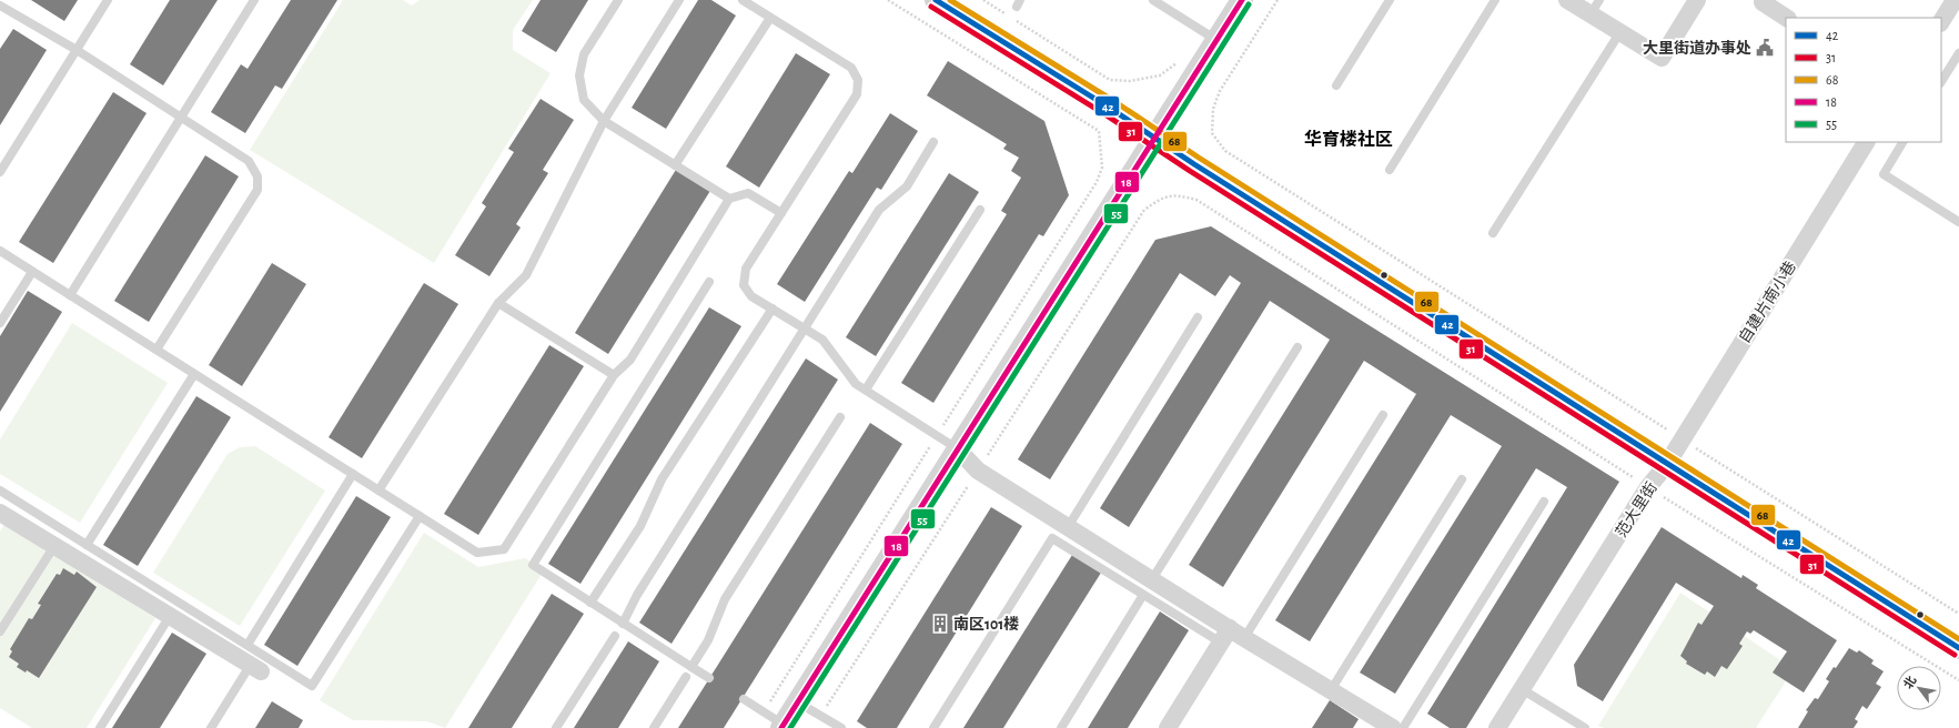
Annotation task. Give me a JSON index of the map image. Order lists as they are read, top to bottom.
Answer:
{
  "streets": {
    "street": ["自建片南小巷", "范大里街"]
  },
  "crossings": [
    ["自建片南小巷", "范大里街"]
  ],
  "districts": ["华育楼社区"],
  "places": {
    "public building": ["大里街道办事处"],
    "building": ["南区101楼"]
  },
  "lines": [
    "transit line 42",
    "transit line 68",
    "transit line 18",
    "transit line 55",
    "transit line 31"
  ],
  "legend": [
    "42",
    "31",
    "68",
    "18",
    "55"
  ],
  "north": "top left"
}
